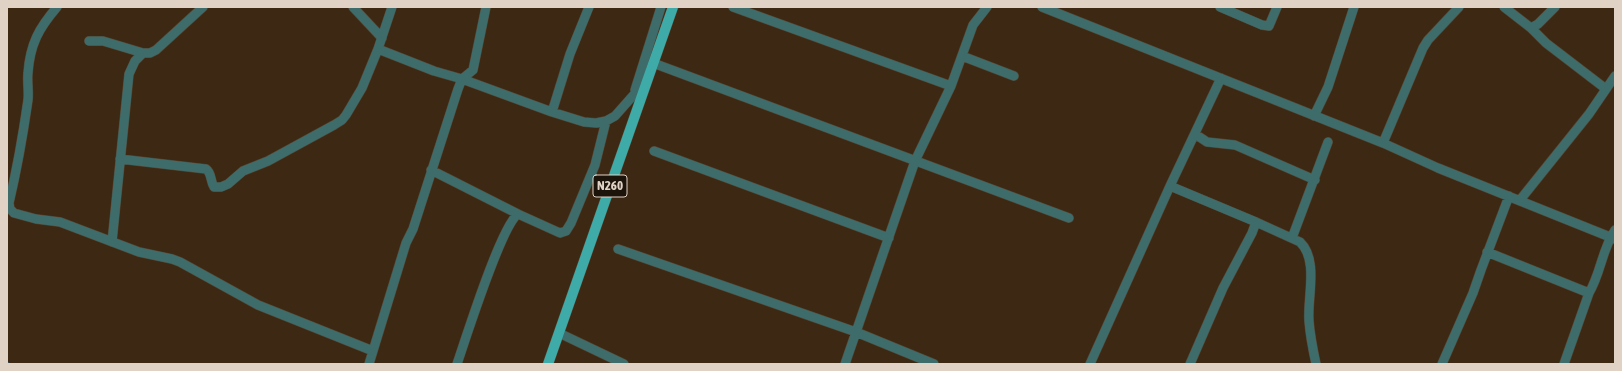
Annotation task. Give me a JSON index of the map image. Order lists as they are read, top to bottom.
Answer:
{
  "streets": {
    "main road": ["N260"]
  }
}
